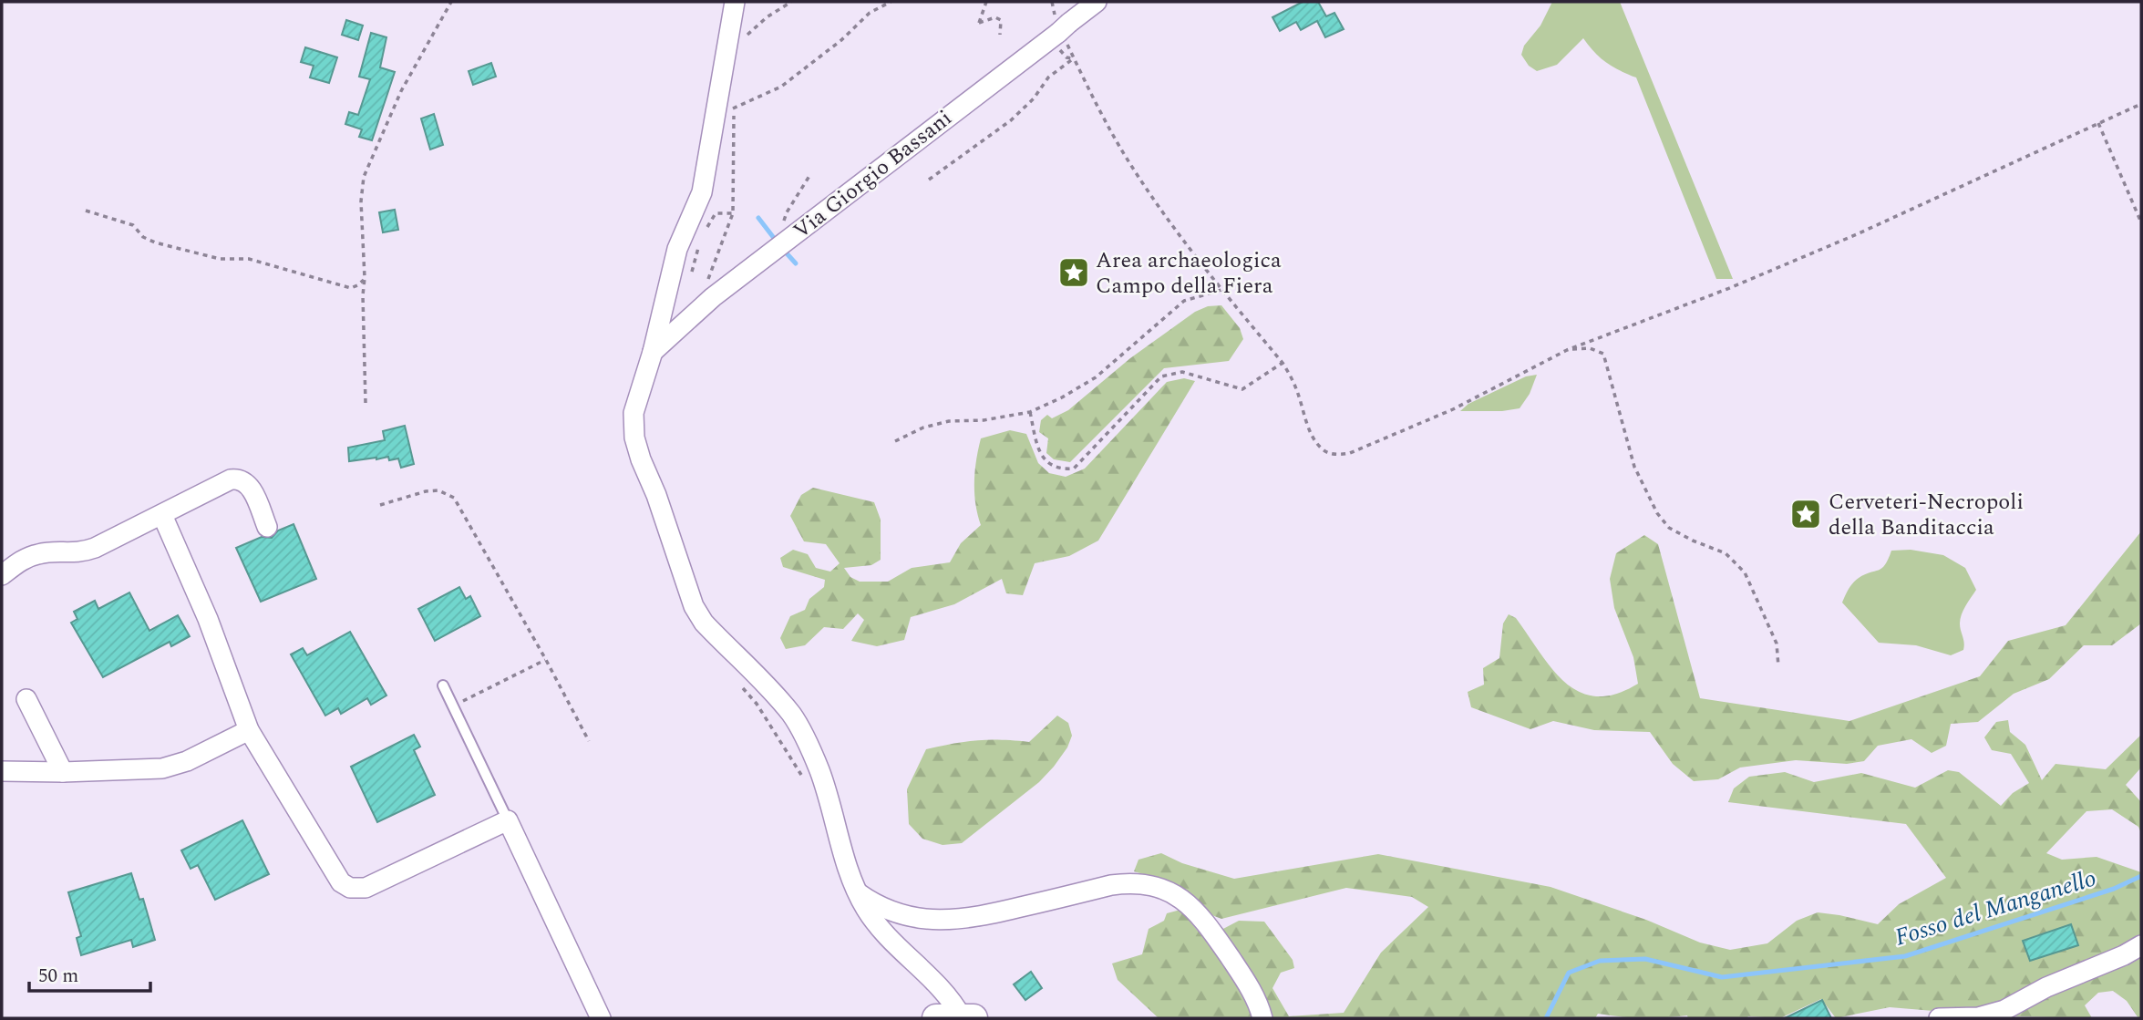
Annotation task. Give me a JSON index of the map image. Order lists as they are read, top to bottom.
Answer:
{
  "streets": {
    "street": ["Via Giorgio Bassani"]
  },
  "water": ["Fosso del Manganello"],
  "places": {
    "place": ["Area archaeologica Campo della Fiera", "Cerveteri-Necropoli della Banditaccia"]
  },
  "scale_bar": "50 m"
}
